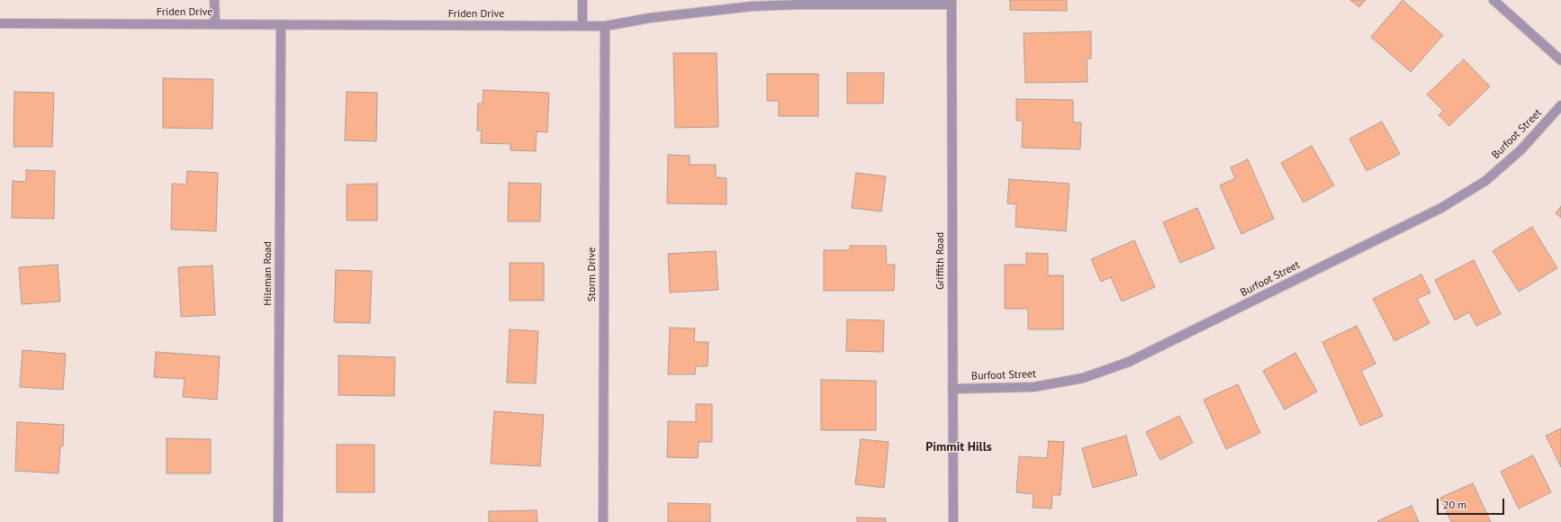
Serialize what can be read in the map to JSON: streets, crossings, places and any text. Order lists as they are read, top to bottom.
{
  "streets": {
    "street": [
      "Friden Drive",
      "Burfoot Street",
      "Griffith Road",
      "Hileman Road",
      "Storm Drive"
    ]
  },
  "crossings": [
    ["Friden Drive", "Griffith Road"],
    ["Friden Drive", "Hileman Road"],
    ["Friden Drive", "Storm Drive"],
    ["Burfoot Street", "Griffith Road"]
  ],
  "districts": ["Pimmit Hills"],
  "scale_bar": "20 m"
}
